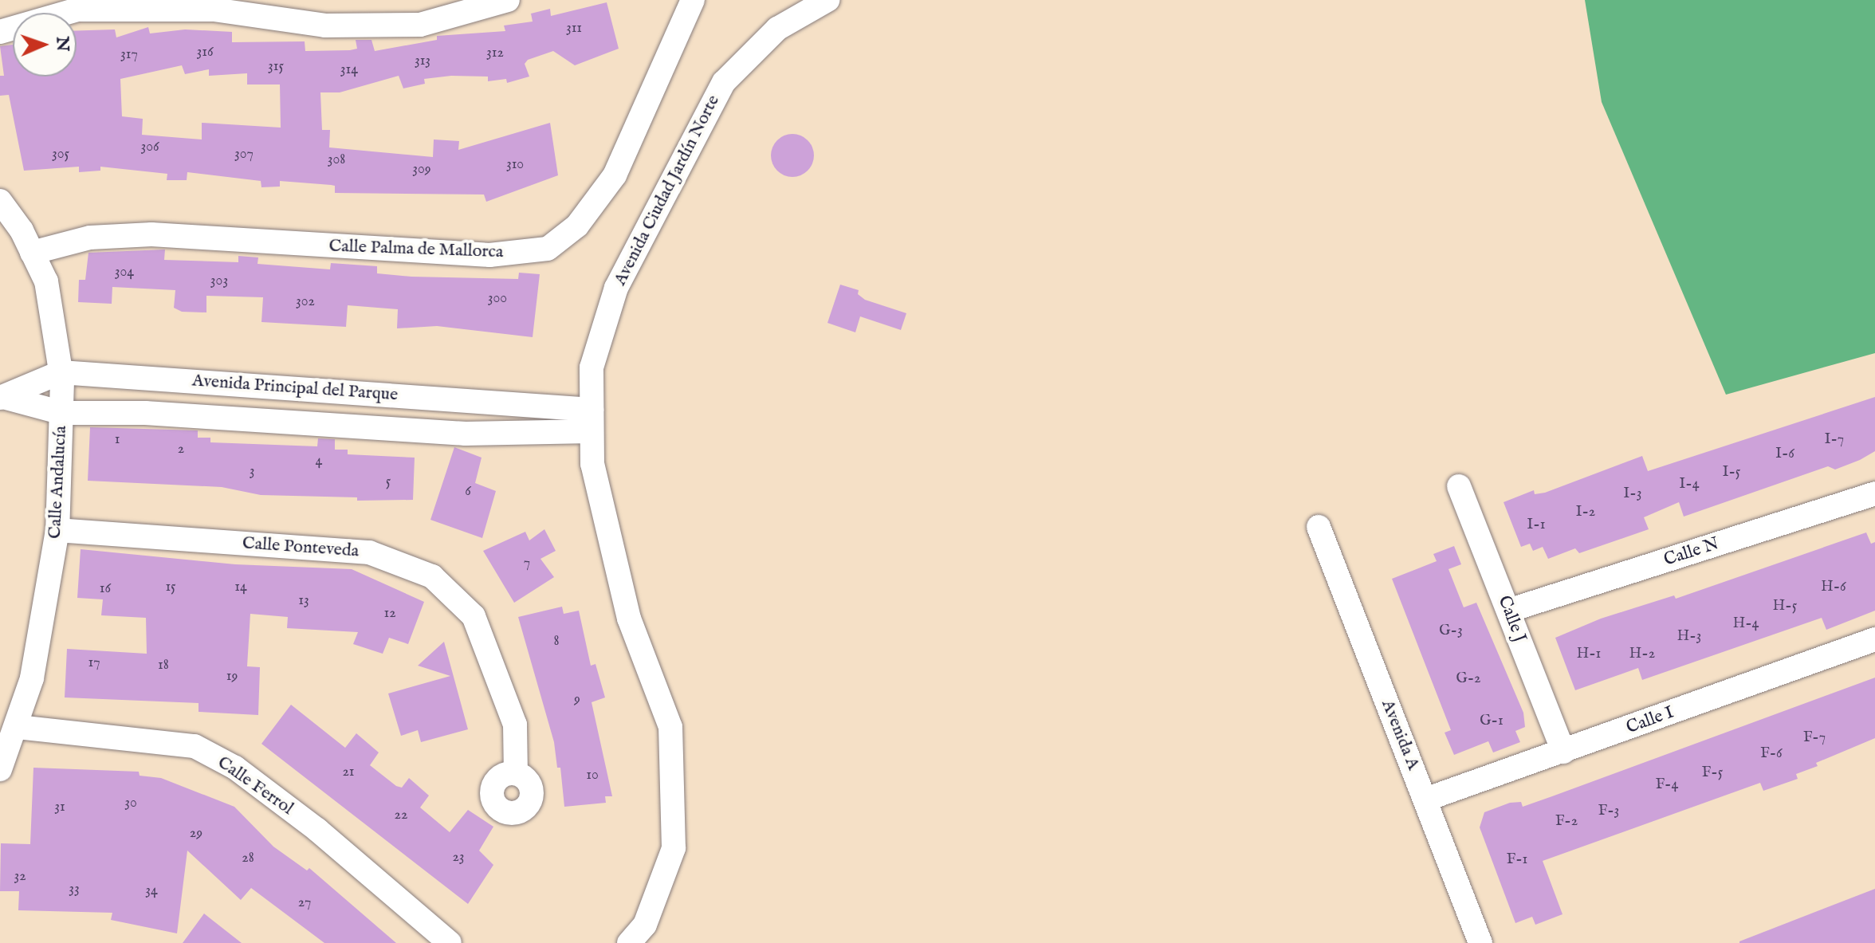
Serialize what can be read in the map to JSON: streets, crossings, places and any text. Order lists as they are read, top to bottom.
{
  "streets": {
    "street": [
      "Avenida Ciudad Jardín Norte",
      "Calle Palma de Mallorca",
      "Avenida Principal del Parque",
      "Calle Andalucía",
      "Calle Ponteveda",
      "Calle N",
      "Calle J",
      "Calle I",
      "Avenida A",
      "Calle Ferrol"
    ]
  },
  "crossings": [
    ["Avenida Ciudad Jardín Norte", "Avenida Principal del Parque"],
    ["Calle Palma de Mallorca", "Calle Andalucía"],
    ["Avenida Principal del Parque", "Calle Andalucía"],
    ["Calle Andalucía", "Calle Ponteveda"],
    ["Calle Andalucía", "Calle Ferrol"],
    ["Calle N", "Calle J"],
    ["Calle J", "Calle I"],
    ["Calle I", "Avenida A"]
  ],
  "house_numbers": [
    "311",
    "316",
    "312",
    "317",
    "313",
    "315",
    "314",
    "306",
    "305",
    "307",
    "308",
    "310",
    "309",
    "304",
    "303",
    "300",
    "302",
    "1",
    "I-7",
    "2",
    "I-6",
    "4",
    "3",
    "I-5",
    "5",
    "I-4",
    "6",
    "I-3",
    "I-2",
    "I-1",
    "7",
    "15",
    "14",
    "H-6",
    "16",
    "13",
    "H-5",
    "12",
    "H-4",
    "G-3",
    "H-3",
    "8",
    "H-1",
    "H-2",
    "17",
    "18",
    "19",
    "G-2",
    "9",
    "G-1",
    "F-7",
    "F-6",
    "21",
    "F-5",
    "10",
    "F-4",
    "30",
    "31",
    "F-3",
    "22",
    "F-2",
    "29",
    "23",
    "28",
    "F-1",
    "32",
    "33",
    "34",
    "27"
  ],
  "north": "right"
}
